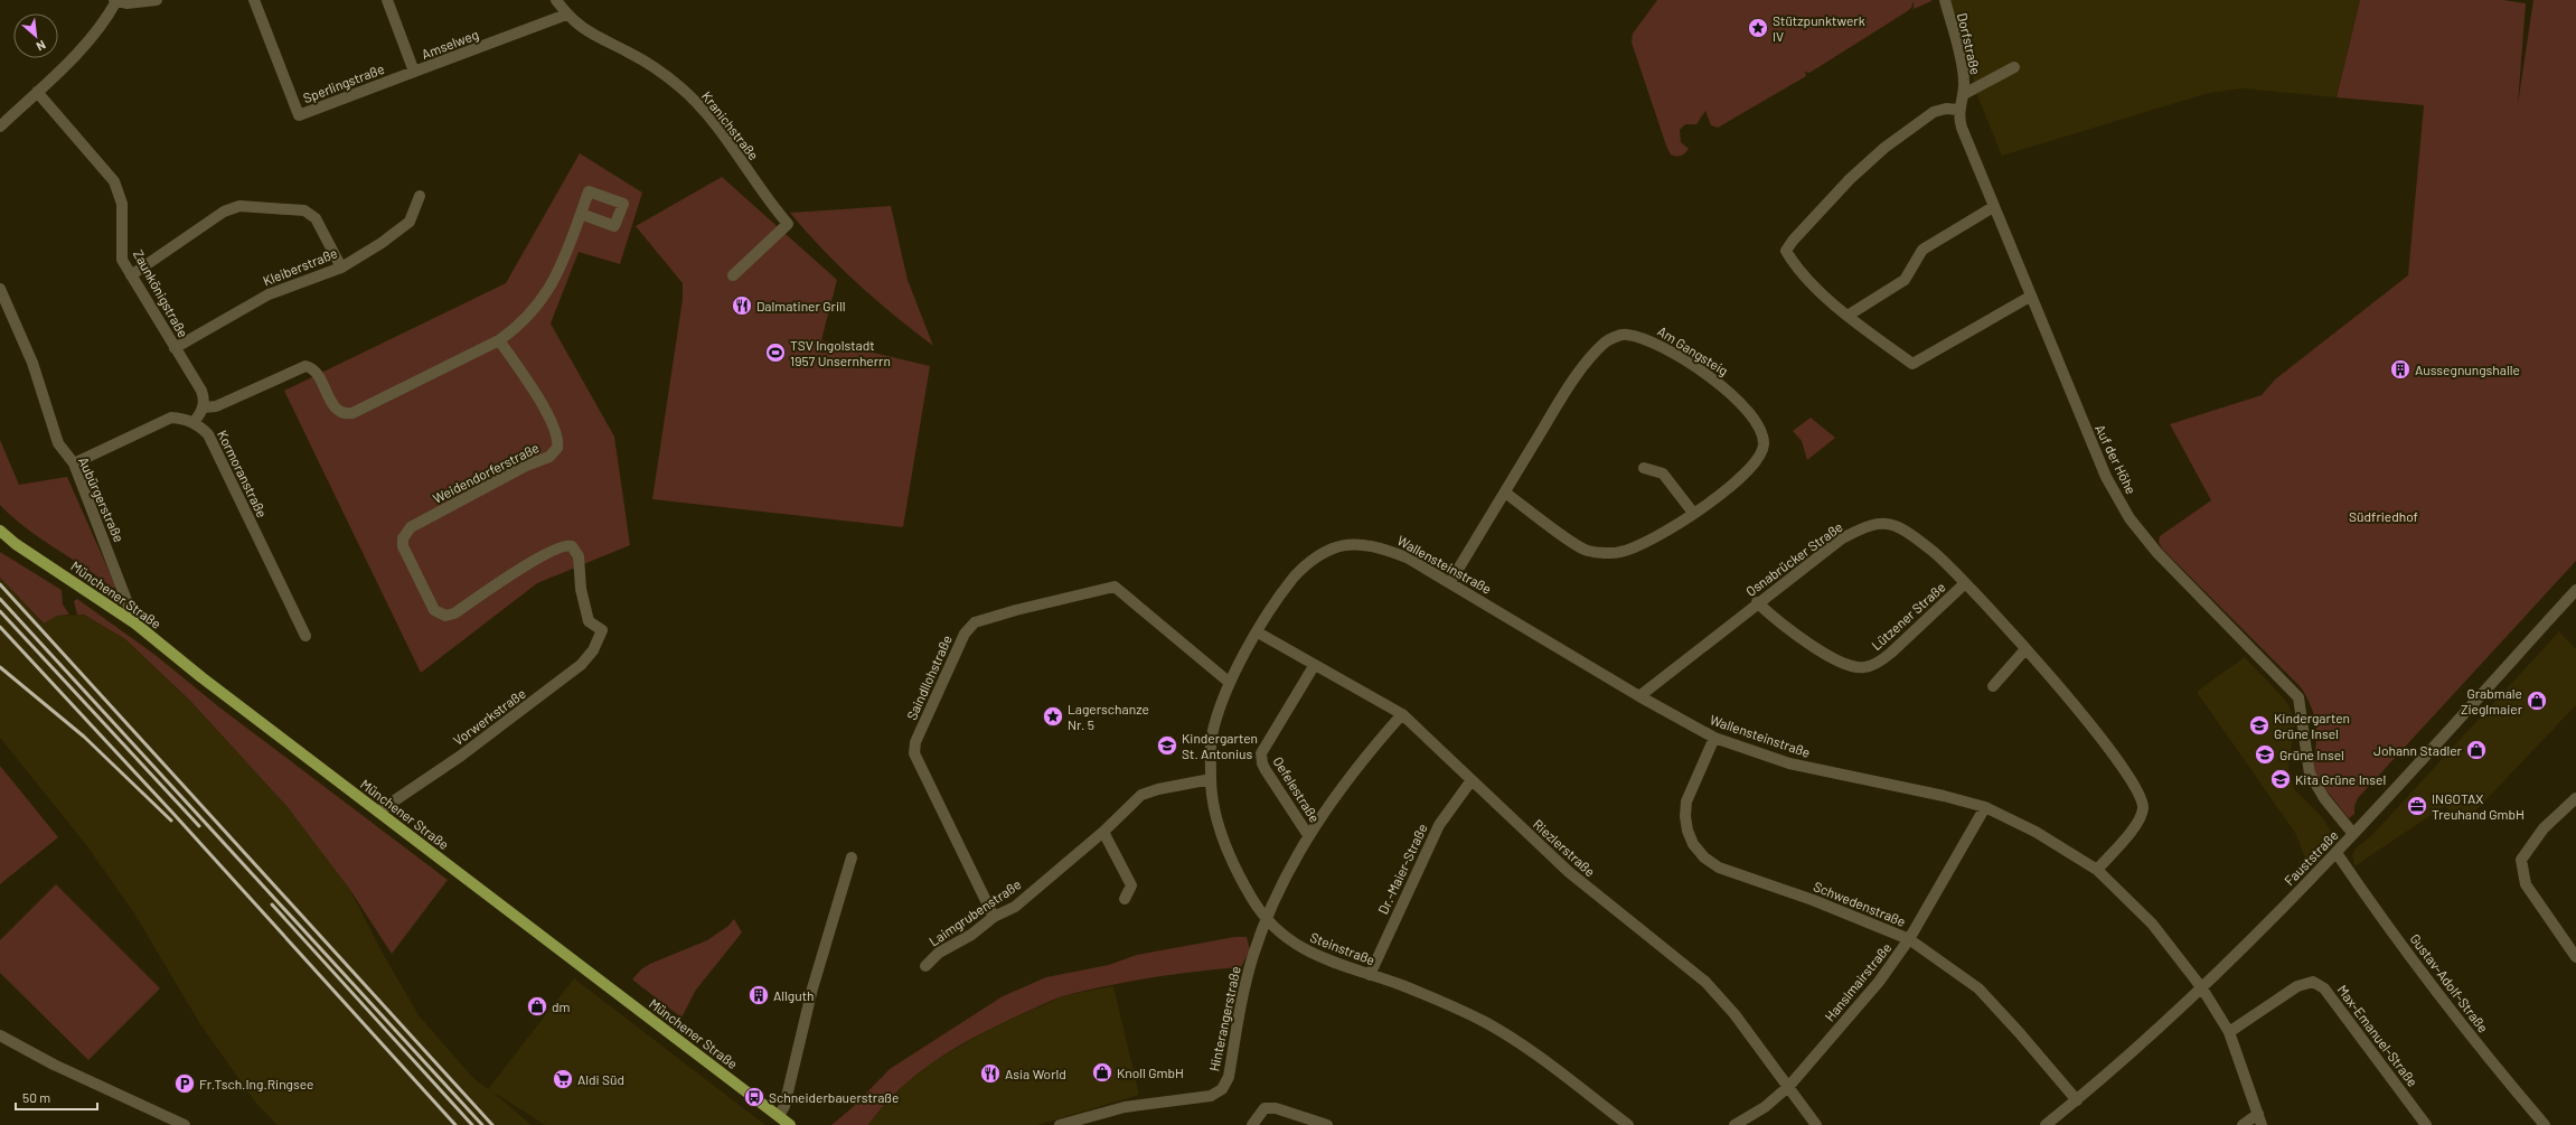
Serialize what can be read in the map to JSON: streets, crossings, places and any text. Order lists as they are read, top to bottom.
{
  "streets": {
    "main road": ["Münchener Straße"],
    "street": [
      "Amselweg",
      "Dorfstraße",
      "Sperlingstraße",
      "Kranichstraße",
      "Kleiberstraße",
      "Zaunkönigstraße",
      "Am Gangsteig",
      "Auf der Höhe",
      "Weidendorferstraße",
      "Kormoranstraße",
      "Aubürgerstraße",
      "Osnabrücker Straße",
      "Wallensteinstraße",
      "Lützener Straße",
      "Saindllohstraße",
      "Vorwerkstraße",
      "Oefelestraße",
      "Riezlerstraße",
      "Fauststraße",
      "Dr.-Maier-Straße",
      "Schwedenstraße",
      "Laimgrubenstraße",
      "Steinstraße",
      "Hanslmairstraße",
      "Gustav-Adolf-Straße",
      "Hinterangerstraße",
      "Max-Emanuel-Straße"
    ]
  },
  "crossings": [
    ["Amselweg", "Sperlingstraße"],
    ["Amselweg", "Kranichstraße"],
    ["Kleiberstraße", "Zaunkönigstraße"],
    ["Am Gangsteig", "Wallensteinstraße"],
    ["Auf der Höhe", "Fauststraße"],
    ["Weidendorferstraße", "Vorwerkstraße"],
    ["Aubürgerstraße", "Münchener Straße"],
    ["Osnabrücker Straße", "Wallensteinstraße"],
    ["Osnabrücker Straße", "Lützener Straße"],
    ["Wallensteinstraße", "Saindllohstraße"],
    ["Wallensteinstraße", "Riezlerstraße"],
    ["Wallensteinstraße", "Fauststraße"],
    ["Wallensteinstraße", "Schwedenstraße"],
    ["Wallensteinstraße", "Steinstraße"],
    ["Wallensteinstraße", "Hanslmairstraße"],
    ["Wallensteinstraße", "Max-Emanuel-Straße"],
    ["Münchener Straße", "Vorwerkstraße"],
    ["Saindllohstraße", "Laimgrubenstraße"],
    ["Saindllohstraße", "Steinstraße"],
    ["Oefelestraße", "Riezlerstraße"],
    ["Oefelestraße", "Steinstraße"],
    ["Oefelestraße", "Hinterangerstraße"],
    ["Riezlerstraße", "Dr.-Maier-Straße"],
    ["Riezlerstraße", "Hanslmairstraße"],
    ["Fauststraße", "Schwedenstraße"],
    ["Fauststraße", "Gustav-Adolf-Straße"],
    ["Dr.-Maier-Straße", "Steinstraße"],
    ["Schwedenstraße", "Hanslmairstraße"],
    ["Laimgrubenstraße", "Steinstraße"],
    ["Steinstraße", "Hinterangerstraße"]
  ],
  "parks": ["Südfriedhof"],
  "places": {
    "place": ["Stützpunktwerk IV", "Lagerschanze Nr. 5"],
    "restaurant": ["Dalmatiner Grill", "Asia World"],
    "sports": ["TSV Ingolstadt 1957 Unsernherrn"],
    "building": ["Aussegnungshalle", "Allguth"],
    "shop": [
      "Grabmale Zieglmaier",
      "Johann Stadler",
      "dm",
      "Knoll GmbH"
    ],
    "school or university": [
      "Kindergarten Grüne Insel",
      "Kindergarten St. Antonius",
      "Grüne Insel",
      "Kita Grüne Insel"
    ],
    "office": ["INGOTAX Treuhand GmbH"],
    "supermarket": ["Aldi Süd"],
    "parking": ["Fr.Tsch.Ing.Ringsee"],
    "bus stop": ["Schneiderbauerstraße"]
  },
  "scale_bar": "50 m",
  "north": "bottom right"
}
